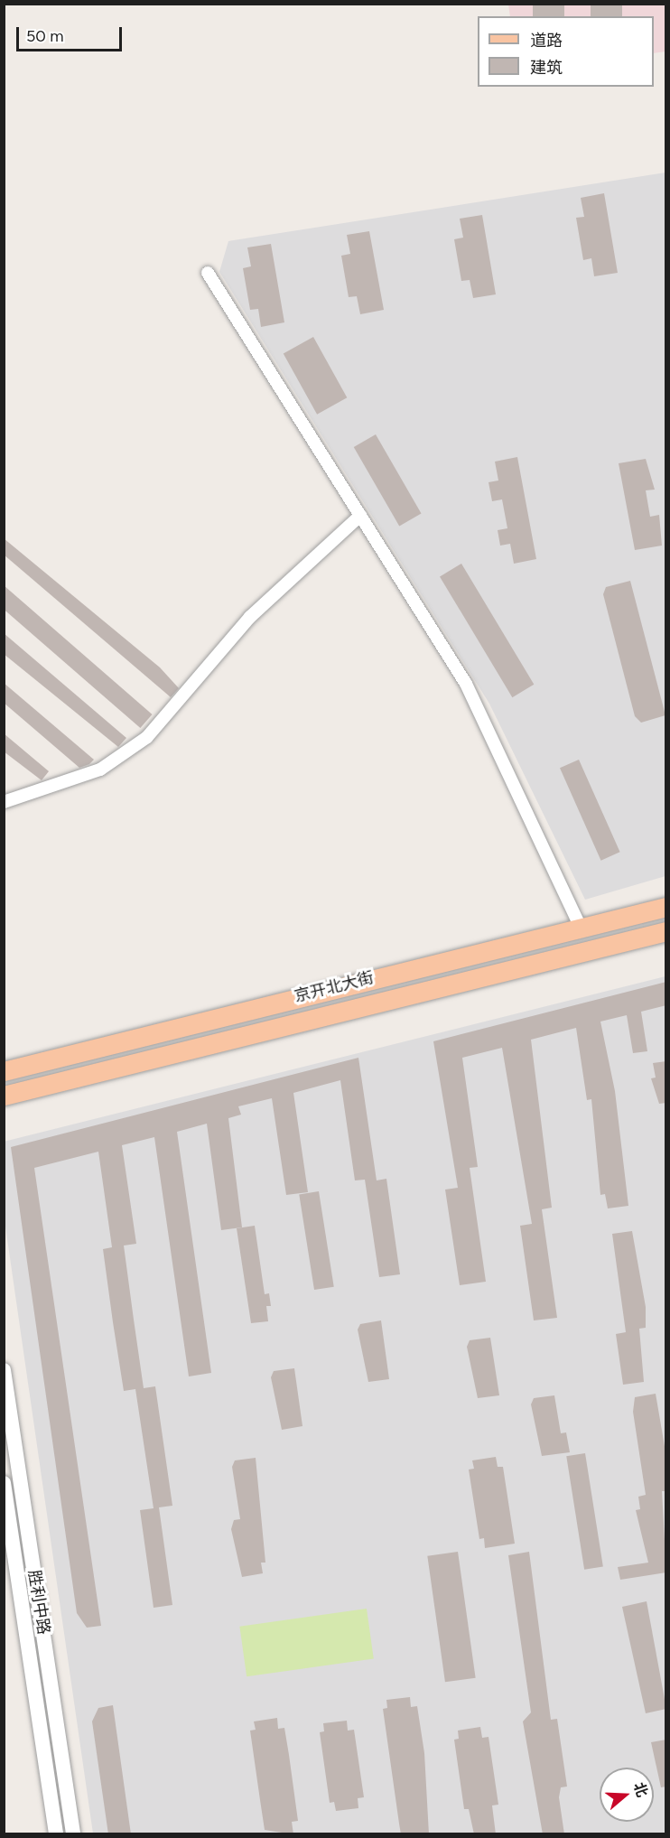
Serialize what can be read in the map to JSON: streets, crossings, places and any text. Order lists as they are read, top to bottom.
{
  "streets": {
    "main road": ["京开北大街"],
    "street": ["胜利中路"]
  },
  "legend": ["道路", "建筑"],
  "scale_bar": "50 m",
  "north": "right"
}
